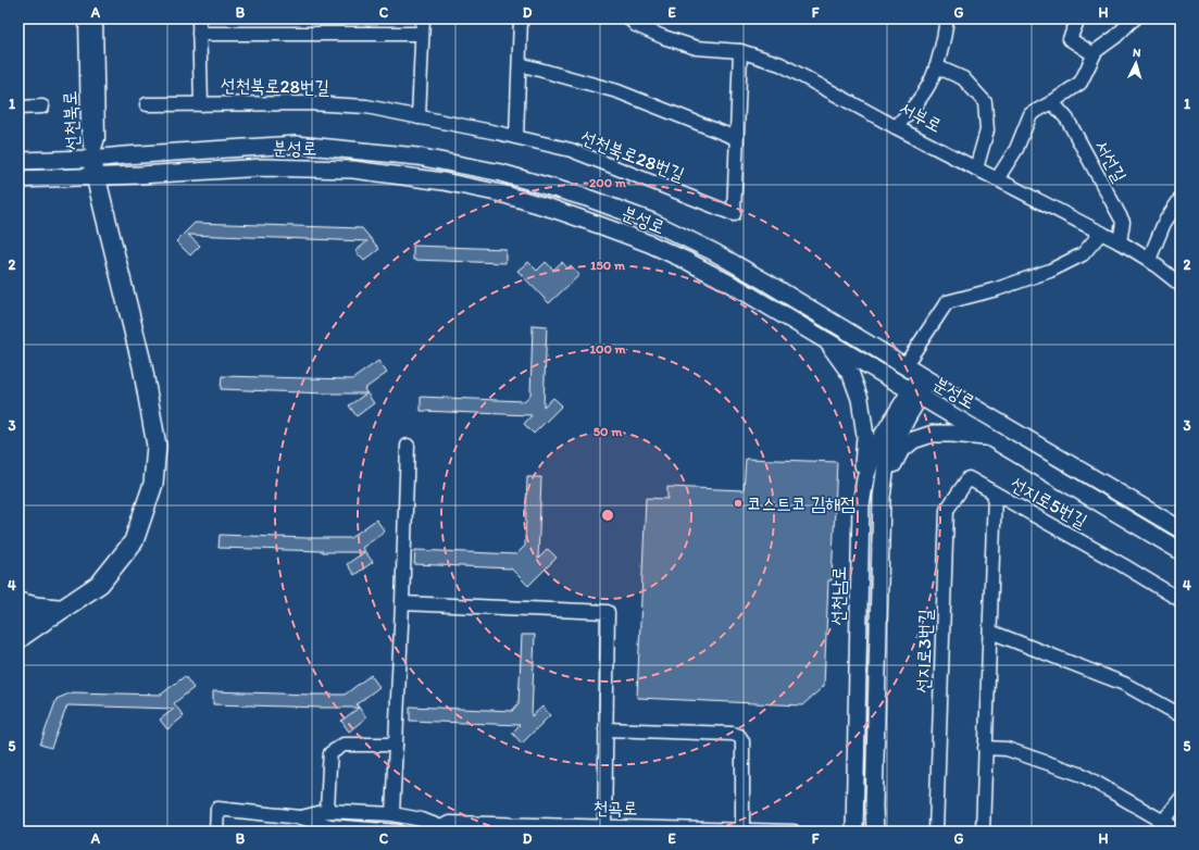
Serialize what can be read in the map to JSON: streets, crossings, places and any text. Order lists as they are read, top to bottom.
{
  "streets": {
    "main road": ["분성로", "선천남로"],
    "street": [
      "선천북로28번길",
      "서부로",
      "선천북로",
      "서선길",
      "선지로5번길",
      "선지로3번길",
      "천곡로"
    ]
  },
  "crossings": [
    ["서부로", "서선길"],
    ["선천북로", "분성로"],
    ["분성로", "선천남로"],
    ["선지로5번길", "선지로3번길"]
  ],
  "places": ["코스트코 김해점"],
  "north": "top",
  "grid": {
    "columns": [
      "A",
      "B",
      "C",
      "D",
      "E",
      "F",
      "G",
      "H"
    ],
    "rows": [
      "1",
      "2",
      "3",
      "4",
      "5"
    ]
  },
  "rings": [
    "200 m",
    "150 m",
    "100 m",
    "50 m"
  ]
}
